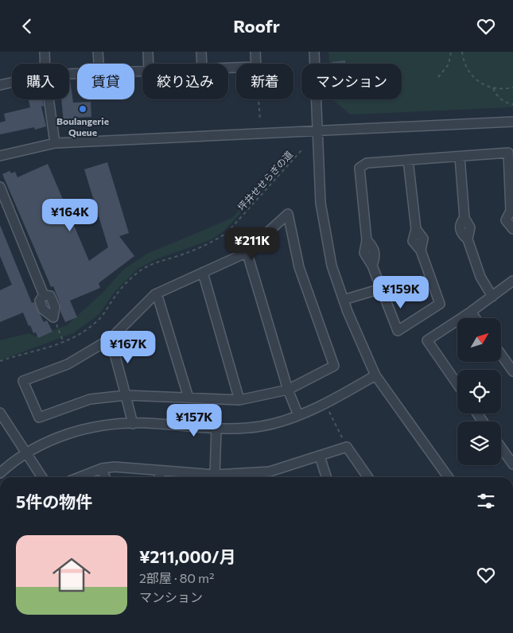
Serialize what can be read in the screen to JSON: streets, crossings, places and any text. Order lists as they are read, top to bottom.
{
  "streets": {
    "path": ["坪井せせらぎの道"]
  },
  "places": ["Boulangerie Queue"],
  "north": "top right",
  "page": {
    "header": "Roofr",
    "chip": [
      "購入",
      "賃貸",
      "絞り込み",
      "新着",
      "マンション"
    ],
    "price": [
      "¥164K",
      "¥211K",
      "¥159K",
      "¥167K",
      "¥157K"
    ],
    "heading": "5件の物件",
    "list": [
      {
        "name": "¥211,000/月",
        "note": "2部屋 · 80 m² · マンション"
      }
    ]
  }
}
